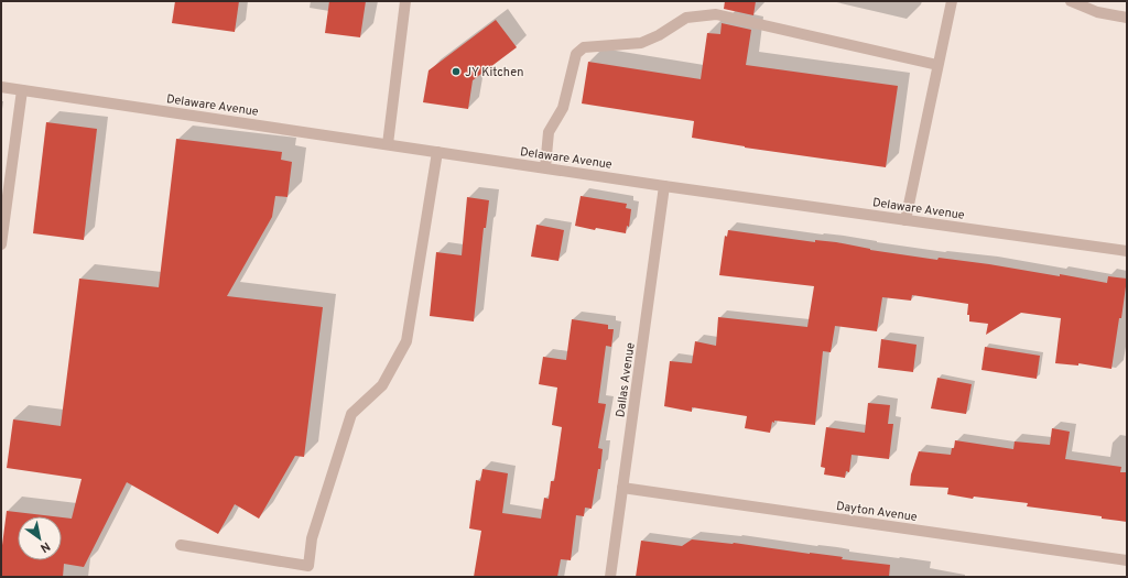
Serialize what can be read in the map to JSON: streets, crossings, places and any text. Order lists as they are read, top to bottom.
{
  "streets": {
    "street": ["Delaware Avenue", "Dallas Avenue", "Dayton Avenue"]
  },
  "crossings": [
    ["Delaware Avenue", "Dallas Avenue"],
    ["Dallas Avenue", "Dayton Avenue"]
  ],
  "places": ["JY Kitchen"],
  "north": "bottom right"
}
